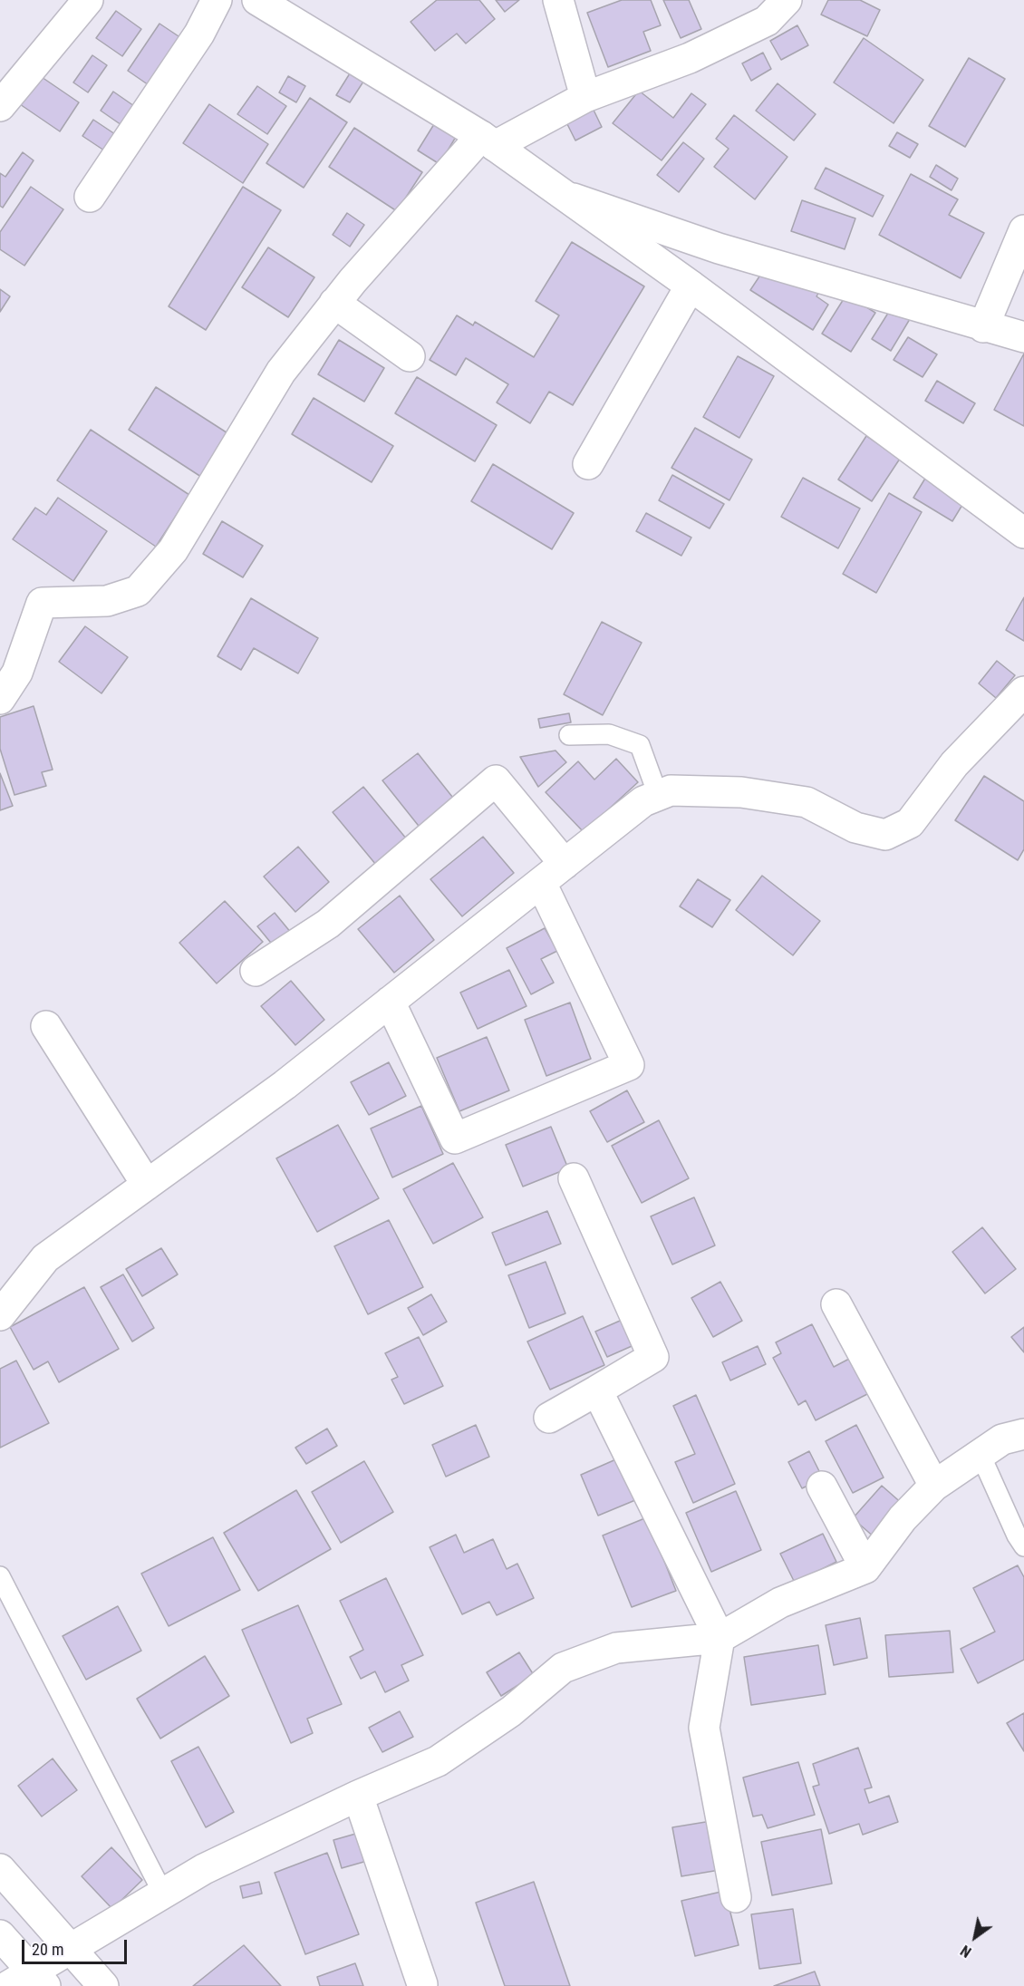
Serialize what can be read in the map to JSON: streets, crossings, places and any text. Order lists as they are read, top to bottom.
{
  "scale_bar": "20 m",
  "north": "bottom left"
}
